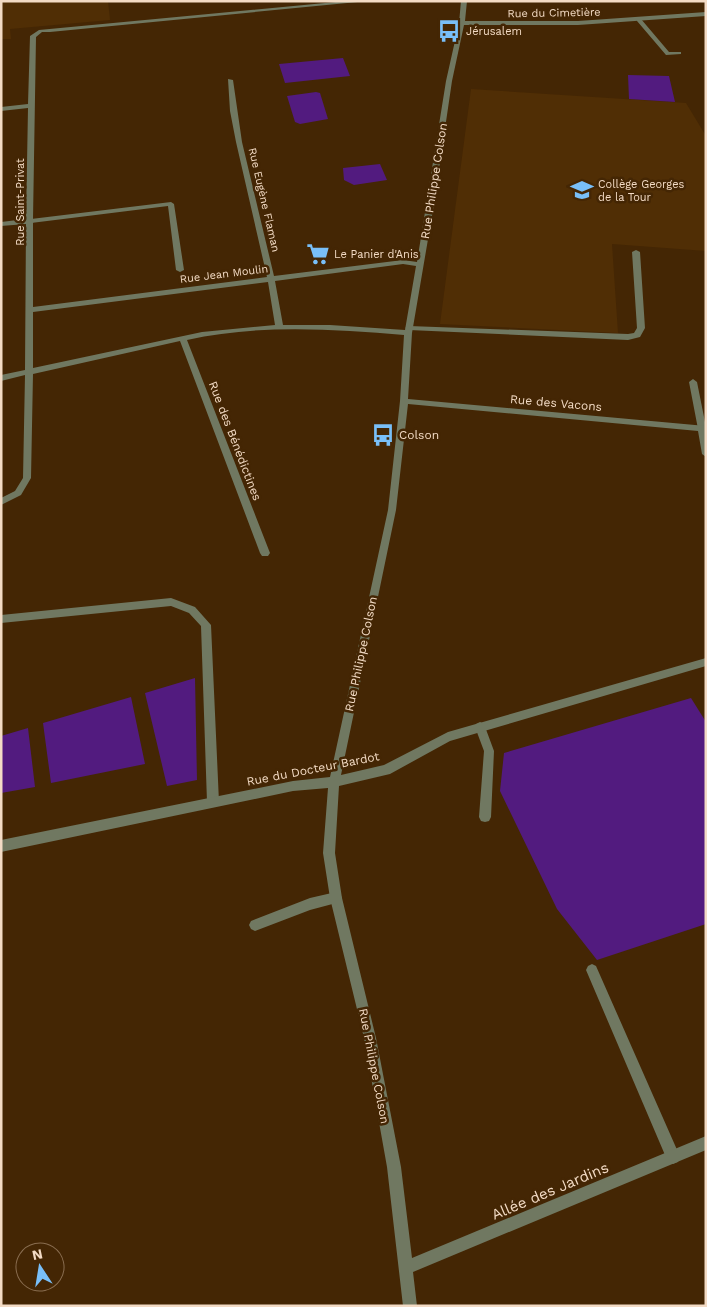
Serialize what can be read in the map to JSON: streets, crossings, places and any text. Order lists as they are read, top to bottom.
{
  "streets": {
    "street": [
      "Rue du Cimetière",
      "Rue Philippe Colson",
      "Rue Eugène Flaman",
      "Rue Saint-Privat",
      "Rue Jean Moulin",
      "Rue des Vacons",
      "Rue des Bénédictines",
      "Rue du Docteur Bardot",
      "Allée des Jardins"
    ]
  },
  "crossings": [
    ["Rue du Cimetière", "Rue Philippe Colson"],
    ["Rue Philippe Colson", "Rue Jean Moulin"],
    ["Rue Philippe Colson", "Rue des Vacons"],
    ["Rue Philippe Colson", "Rue du Docteur Bardot"],
    ["Rue Philippe Colson", "Allée des Jardins"],
    ["Rue Eugène Flaman", "Rue Jean Moulin"],
    ["Rue Saint-Privat", "Rue Jean Moulin"]
  ],
  "places": {
    "bus stop": ["Jérusalem", "Colson"],
    "school or university": ["Collège Georges de la Tour"],
    "supermarket": ["Le Panier d'Anis"]
  },
  "north": "top"
}
